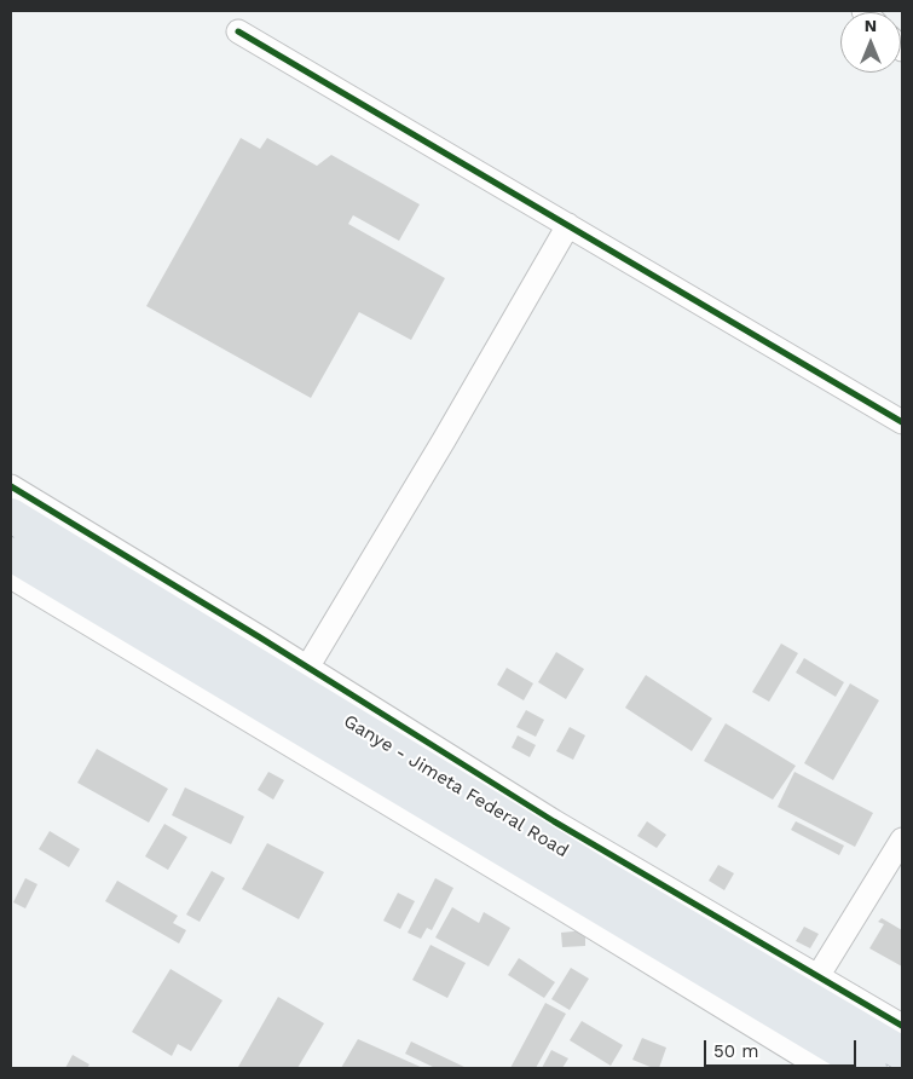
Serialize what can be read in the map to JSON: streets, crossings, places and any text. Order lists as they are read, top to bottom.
{
  "streets": {
    "main road": ["Ganye - Jimeta Federal Road"]
  },
  "scale_bar": "50 m",
  "north": "top"
}
